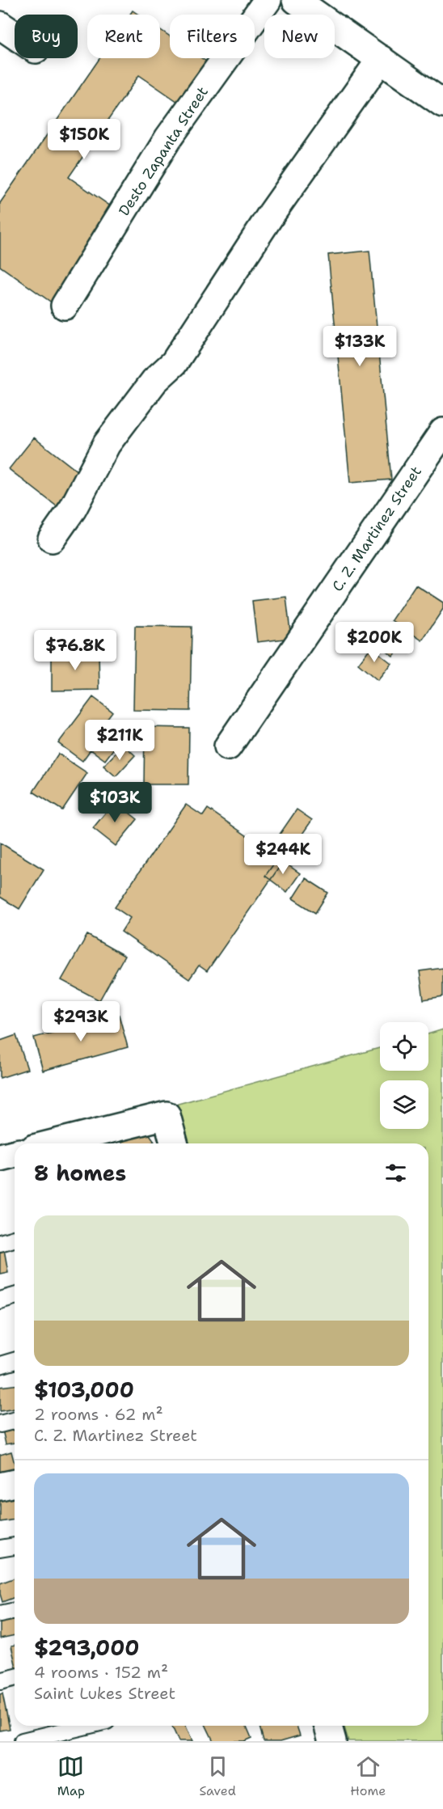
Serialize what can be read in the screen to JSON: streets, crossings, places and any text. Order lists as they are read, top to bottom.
{
  "streets": {
    "street": ["Desto Zapanta Street", "C. Z. Martinez Street"]
  },
  "page": {
    "chip": [
      "Buy",
      "Rent",
      "Filters",
      "New"
    ],
    "price": [
      "$150K",
      "$133K",
      "$200K",
      "$76.8K",
      "$211K",
      "$103K",
      "$244K",
      "$293K"
    ],
    "heading": "8 homes",
    "list": [
      {
        "name": "$103,000",
        "note": "2 rooms · 62 m² · C. Z. Martinez Street"
      },
      {
        "name": "$293,000",
        "note": "4 rooms · 152 m² · Saint Lukes Street"
      }
    ],
    "tabs": ["Map", "Saved", "Home"]
  }
}
